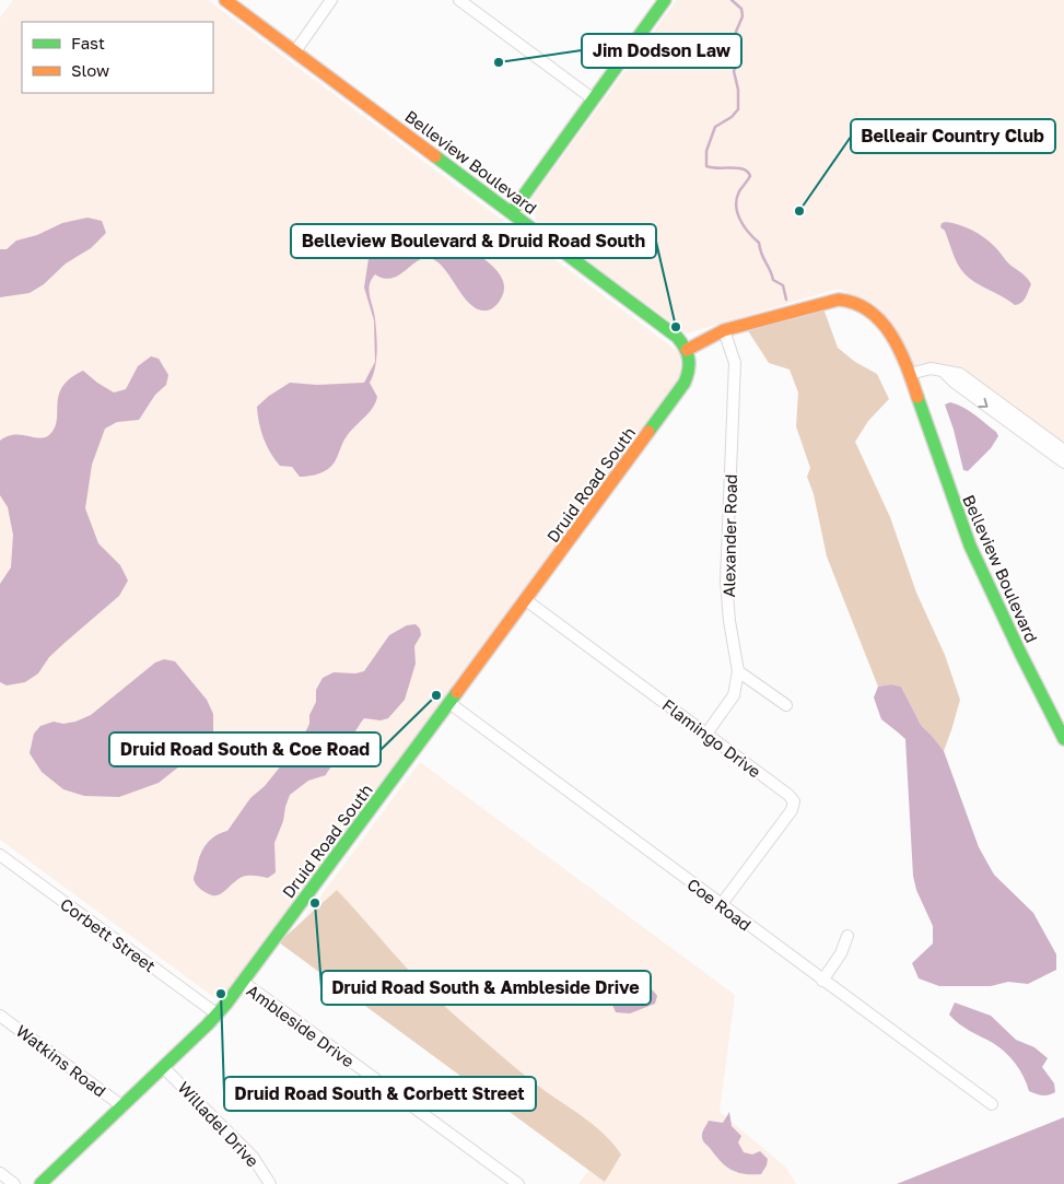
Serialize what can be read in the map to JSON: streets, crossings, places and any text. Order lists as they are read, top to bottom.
{
  "streets": {
    "street": [
      "Belleview Boulevard",
      "Druid Road South",
      "Alexander Road",
      "Flamingo Drive",
      "Coe Road",
      "Corbett Street",
      "Ambleside Drive",
      "Watkins Road",
      "Willadel Drive"
    ]
  },
  "crossings": [
    ["Belleview Boulevard", "Druid Road South"],
    ["Belleview Boulevard", "Alexander Road"],
    ["Druid Road South", "Flamingo Drive"],
    ["Druid Road South", "Coe Road"],
    ["Druid Road South", "Corbett Street"],
    ["Druid Road South", "Ambleside Drive"],
    ["Druid Road South", "Watkins Road"],
    ["Druid Road South", "Willadel Drive"],
    ["Alexander Road", "Flamingo Drive"],
    ["Flamingo Drive", "Coe Road"]
  ],
  "places": [
    "Jim Dodson Law",
    "Belleair Country Club",
    "Belleview Boulevard & Druid Road South",
    "Druid Road South & Coe Road",
    "Druid Road South & Ambleside Drive",
    "Druid Road South & Corbett Street"
  ],
  "legend": ["Fast", "Slow"]
}
